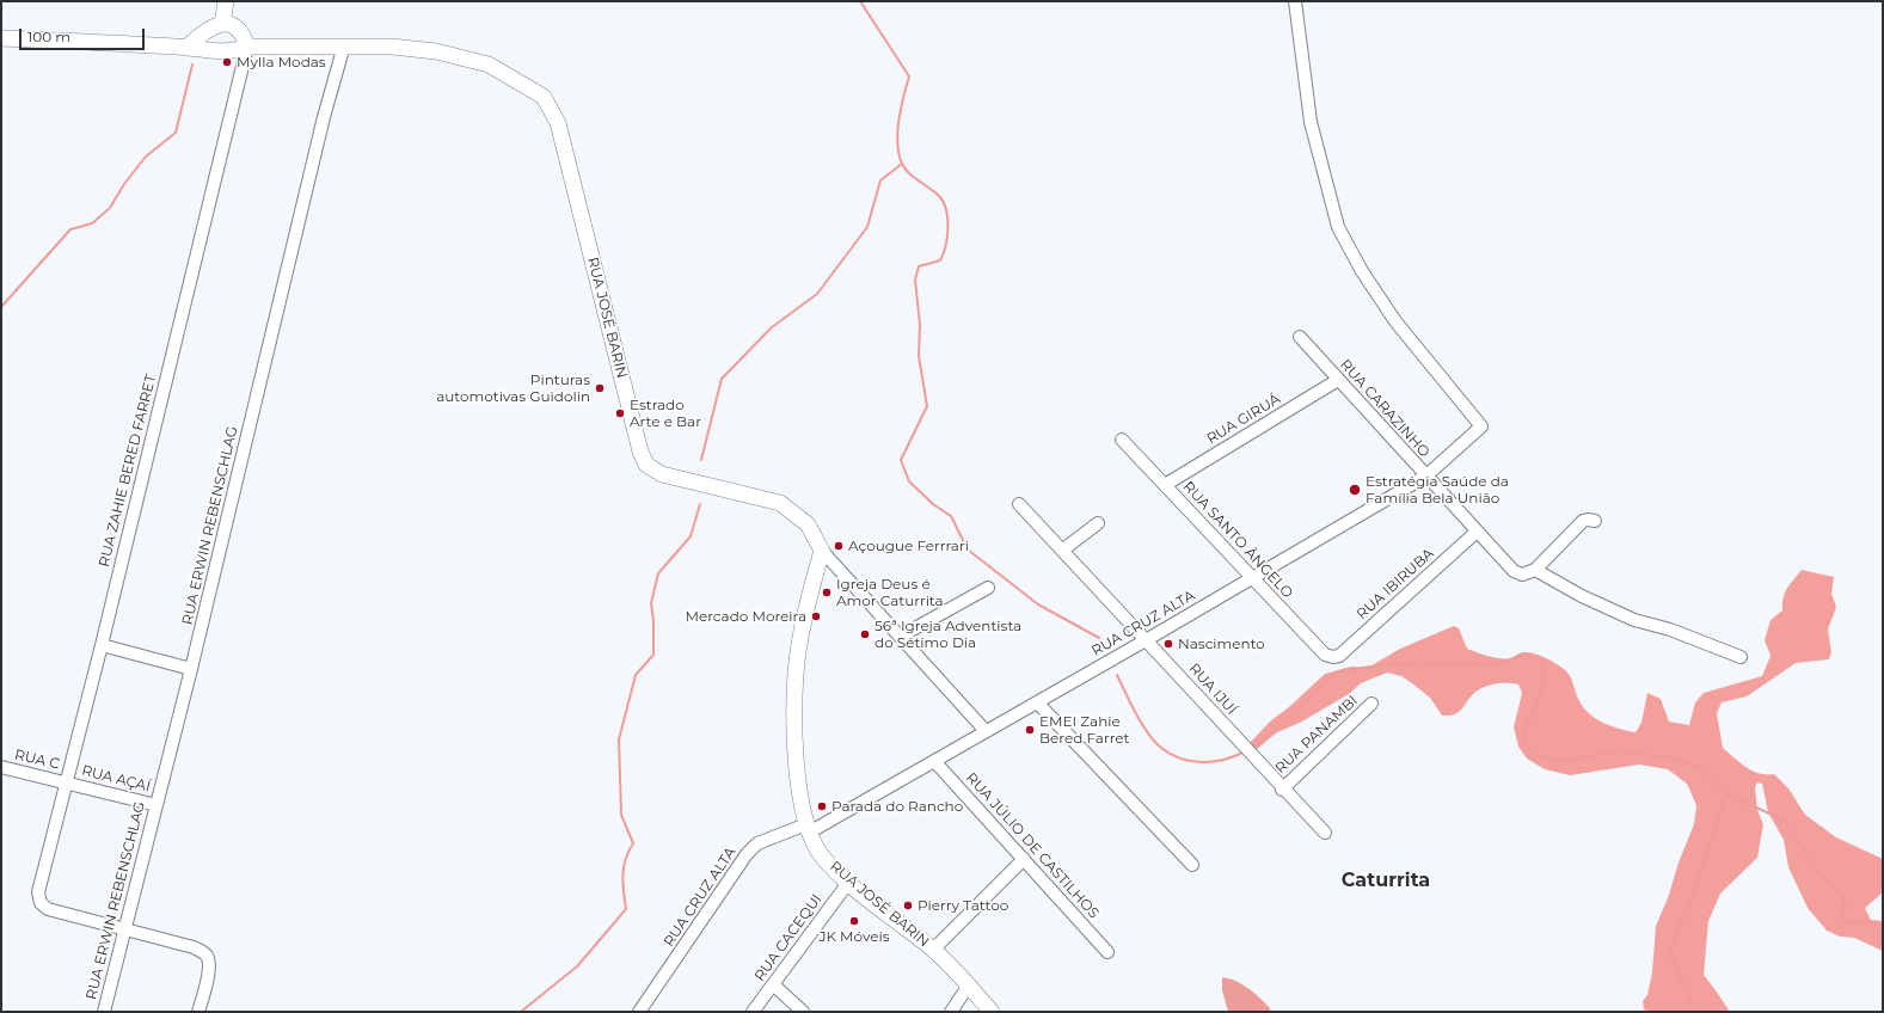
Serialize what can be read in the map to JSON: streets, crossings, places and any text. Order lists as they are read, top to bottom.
{
  "streets": {
    "main road": ["RUA JOSÉ BARIN"],
    "street": [
      "RUA CARAZINHO",
      "RUA GIRUÁ",
      "RUA ZAHIE BERED FARRET",
      "RUA ERWIN REBENSCHLAG",
      "RUA SANTO ÂNGELO",
      "RUA IBIRUBA",
      "RUA CRUZ ALTA",
      "RUA IJUÍ",
      "RUA PANAMBI",
      "RUA C",
      "RUA AÇAÍ",
      "RUA JÚLIO DE CASTILHOS",
      "RUA CACEQUI"
    ]
  },
  "crossings": [
    ["RUA JOSÉ BARIN", "RUA ZAHIE BERED FARRET"],
    ["RUA JOSÉ BARIN", "RUA ERWIN REBENSCHLAG"],
    ["RUA JOSÉ BARIN", "RUA CRUZ ALTA"],
    ["RUA JOSÉ BARIN", "RUA CACEQUI"],
    ["RUA CARAZINHO", "RUA GIRUÁ"],
    ["RUA CARAZINHO", "RUA IBIRUBA"],
    ["RUA CARAZINHO", "RUA CRUZ ALTA"],
    ["RUA GIRUÁ", "RUA SANTO ÂNGELO"],
    ["RUA ZAHIE BERED FARRET", "RUA ERWIN REBENSCHLAG"],
    ["RUA ZAHIE BERED FARRET", "RUA C"],
    ["RUA ZAHIE BERED FARRET", "RUA AÇAÍ"],
    ["RUA ERWIN REBENSCHLAG", "RUA AÇAÍ"],
    ["RUA SANTO ÂNGELO", "RUA IBIRUBA"],
    ["RUA SANTO ÂNGELO", "RUA CRUZ ALTA"],
    ["RUA CRUZ ALTA", "RUA IJUÍ"],
    ["RUA CRUZ ALTA", "RUA JÚLIO DE CASTILHOS"],
    ["RUA IJUÍ", "RUA PANAMBI"],
    ["RUA C", "RUA AÇAÍ"]
  ],
  "districts": ["Caturrita"],
  "places": [
    "Mylla Modas",
    "Pinturas automotivas Guidolin",
    "Estrado Arte e Bar",
    "Estratégia Saúde da Família Bela União",
    "Açougue Ferrrari",
    "Igreja Deus é Amor Caturrita",
    "Mercado Moreira",
    "56ª Igreja Adventista do Sétimo Dia",
    "Nascimento",
    "EMEI Zahie Bered Farret",
    "Parada do Rancho",
    "Pierry Tattoo",
    "JK Móveis"
  ],
  "scale_bar": "100 m"
}
